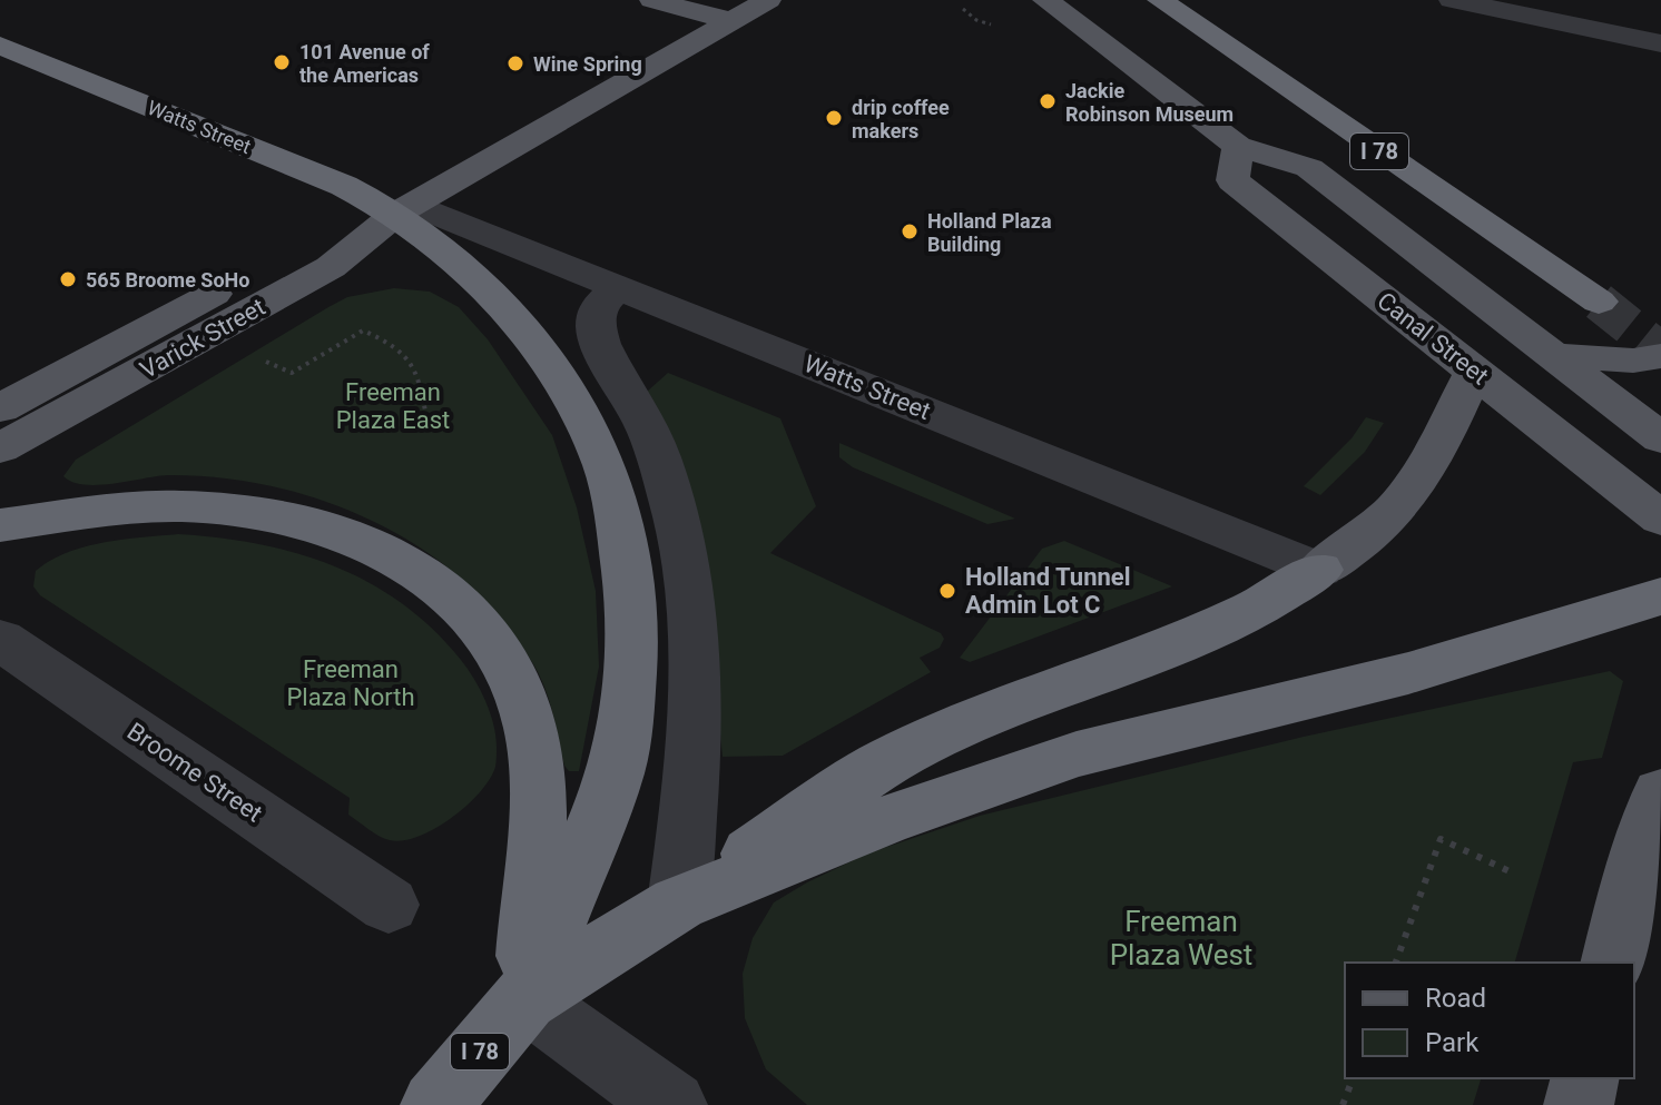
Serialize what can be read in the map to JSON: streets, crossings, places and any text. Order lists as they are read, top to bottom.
{
  "streets": {
    "highway": ["Watts Street", "I 78"],
    "main road": ["Varick Street", "Canal Street"],
    "street": ["Broome Street"]
  },
  "crossings": [
    ["Watts Street", "Varick Street"]
  ],
  "parks": ["Freeman Plaza East", "Freeman Plaza North", "Freeman Plaza West"],
  "places": [
    "101 Avenue of the Americas",
    "Wine Spring",
    "Jackie Robinson Museum",
    "drip coffee makers",
    "Holland Plaza Building",
    "565 Broome SoHo",
    "Holland Tunnel Admin Lot C"
  ],
  "legend": ["Road", "Park"]
}
